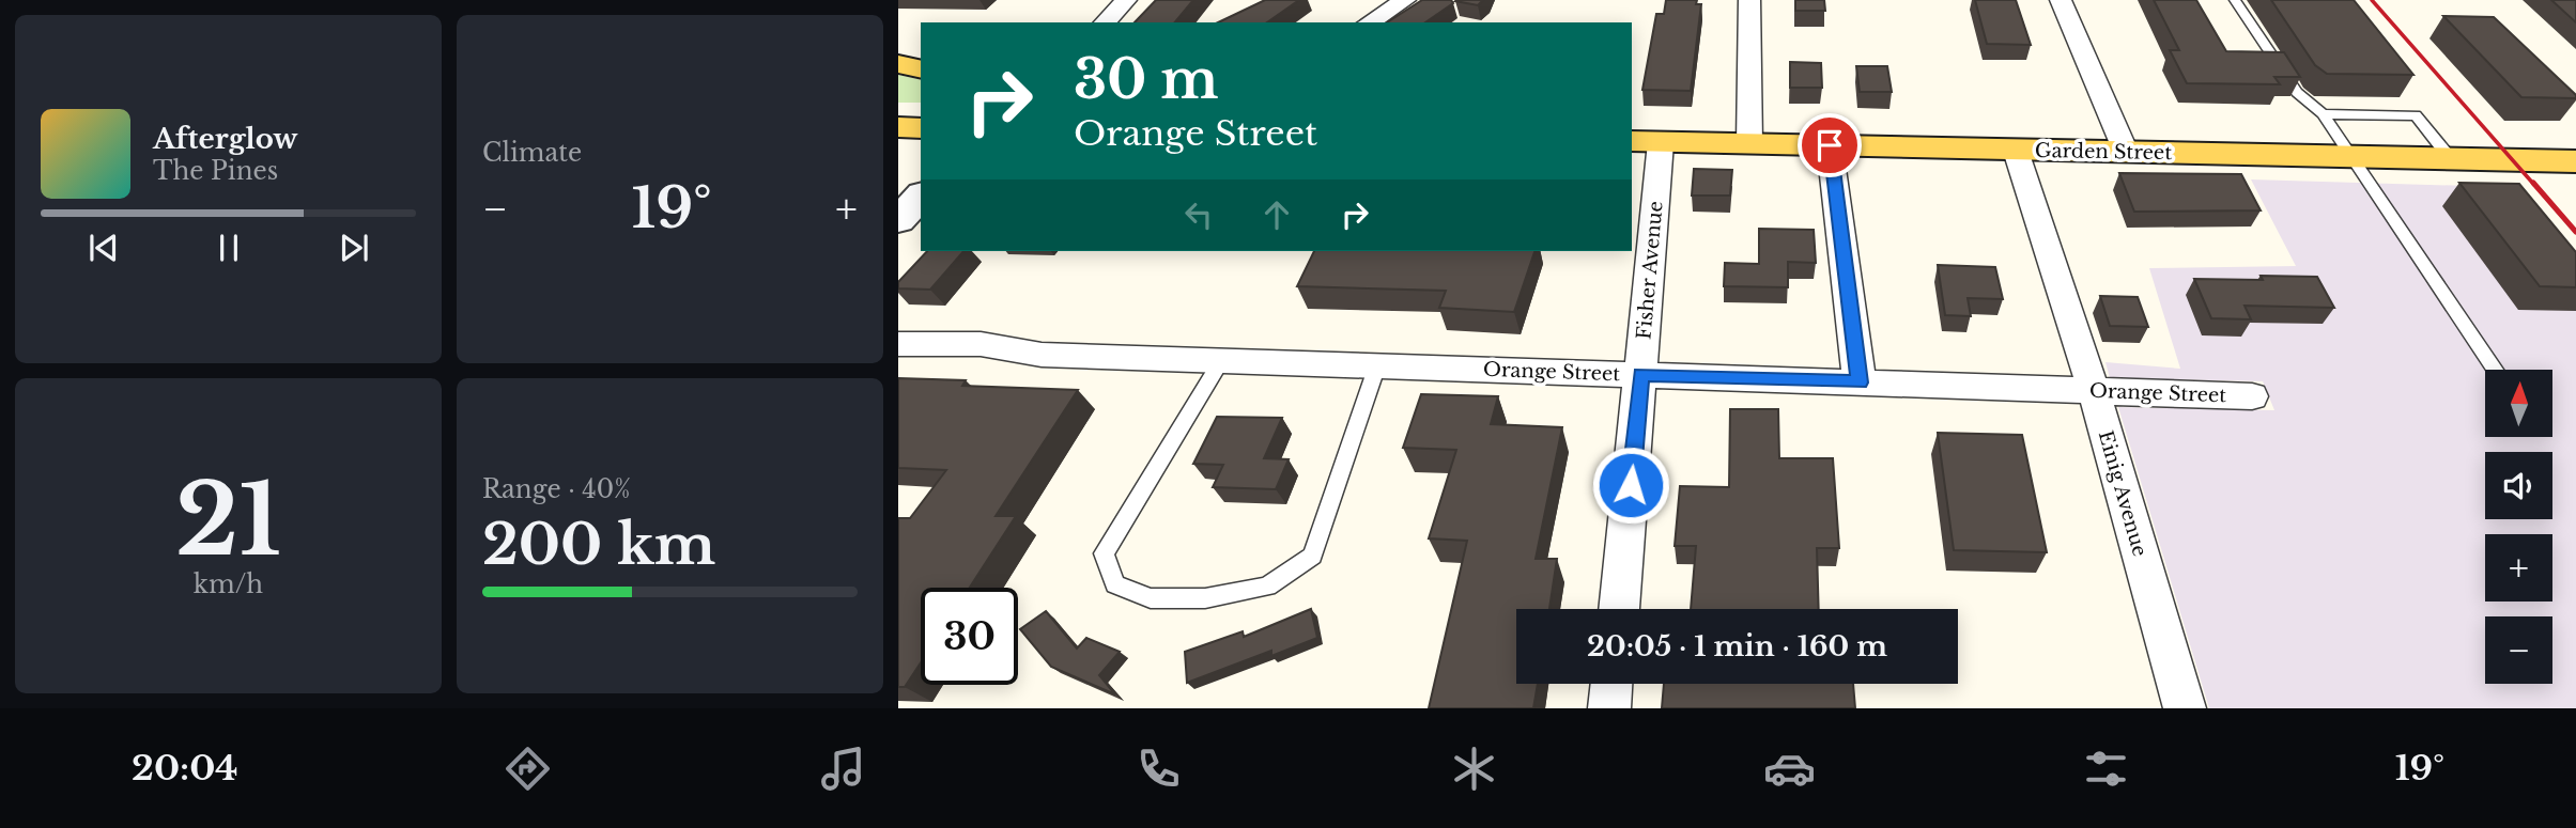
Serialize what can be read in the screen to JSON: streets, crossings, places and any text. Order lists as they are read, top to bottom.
{
  "streets": {
    "main road": ["Garden Street"],
    "street": ["Fisher Avenue", "Orange Street", "Einig Avenue"]
  },
  "crossings": [
    ["Garden Street", "Fisher Avenue"],
    ["Garden Street", "Einig Avenue"],
    ["Fisher Avenue", "Orange Street"],
    ["Orange Street", "Einig Avenue"]
  ],
  "north": "top",
  "page": {
    "tile": [
      "Climate",
      ["21", "km/h"],
      ["Range · 40%", "200 km"]
    ],
    "turn": ["30 m", "Orange Street"],
    "song": ["Afterglow", "The Pines"],
    "heat": ["−", "19°", "+"],
    "map_buttons": ["+", "−"],
    "limit": "30",
    "trip": "20:05 · 1 min · 160 m",
    "tabs": ["20:04", "19°"]
  }
}
